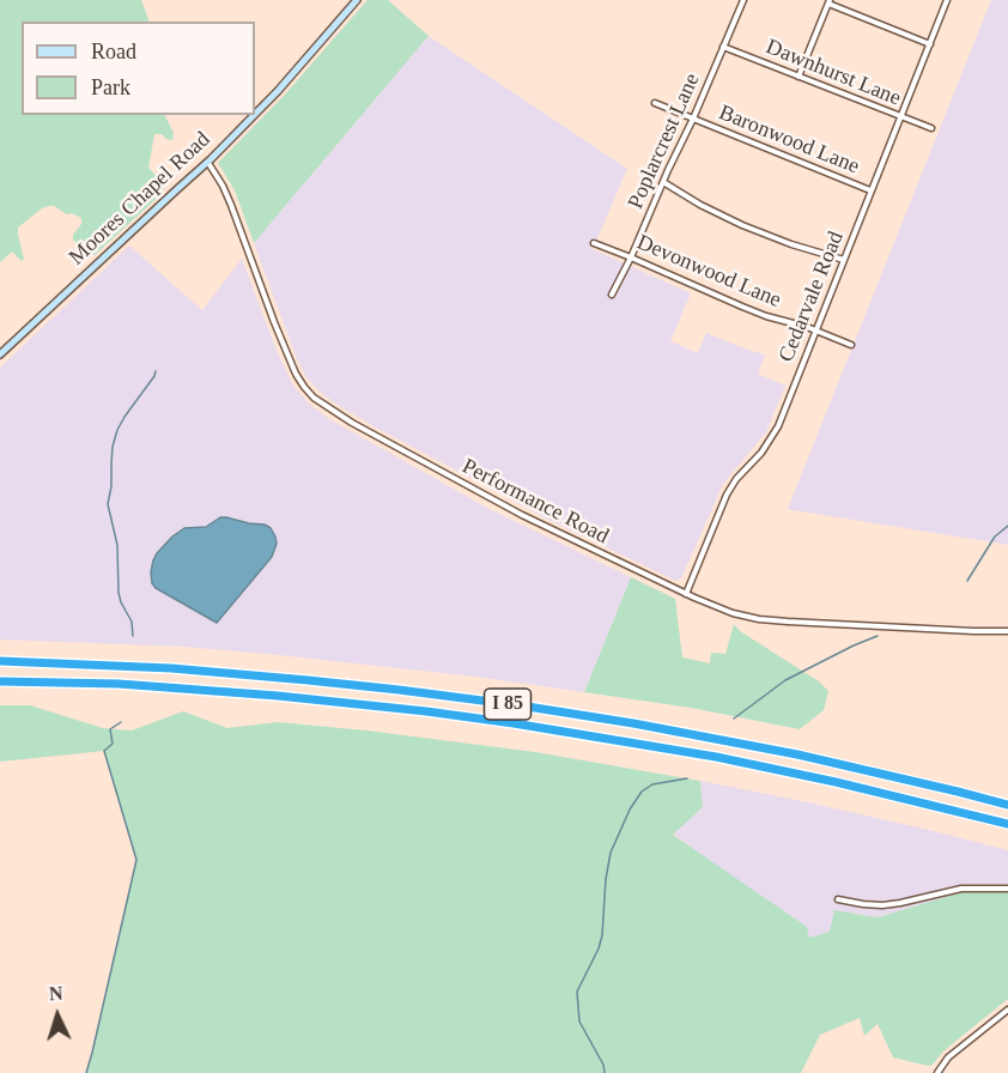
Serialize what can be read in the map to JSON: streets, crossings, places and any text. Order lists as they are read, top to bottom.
{
  "streets": {
    "highway": ["I 85"],
    "main road": ["Moores Chapel Road"],
    "street": [
      "Dawnhurst Lane",
      "Baronwood Lane",
      "Poplarcrest Lane",
      "Devonwood Lane",
      "Cedarvale Road",
      "Performance Road"
    ]
  },
  "crossings": [
    ["Dawnhurst Lane", "Poplarcrest Lane"],
    ["Dawnhurst Lane", "Cedarvale Road"],
    ["Baronwood Lane", "Poplarcrest Lane"],
    ["Baronwood Lane", "Cedarvale Road"],
    ["Poplarcrest Lane", "Devonwood Lane"],
    ["Moores Chapel Road", "Performance Road"],
    ["Devonwood Lane", "Cedarvale Road"],
    ["Cedarvale Road", "Performance Road"]
  ],
  "legend": ["Road", "Park"],
  "north": "top"
}
